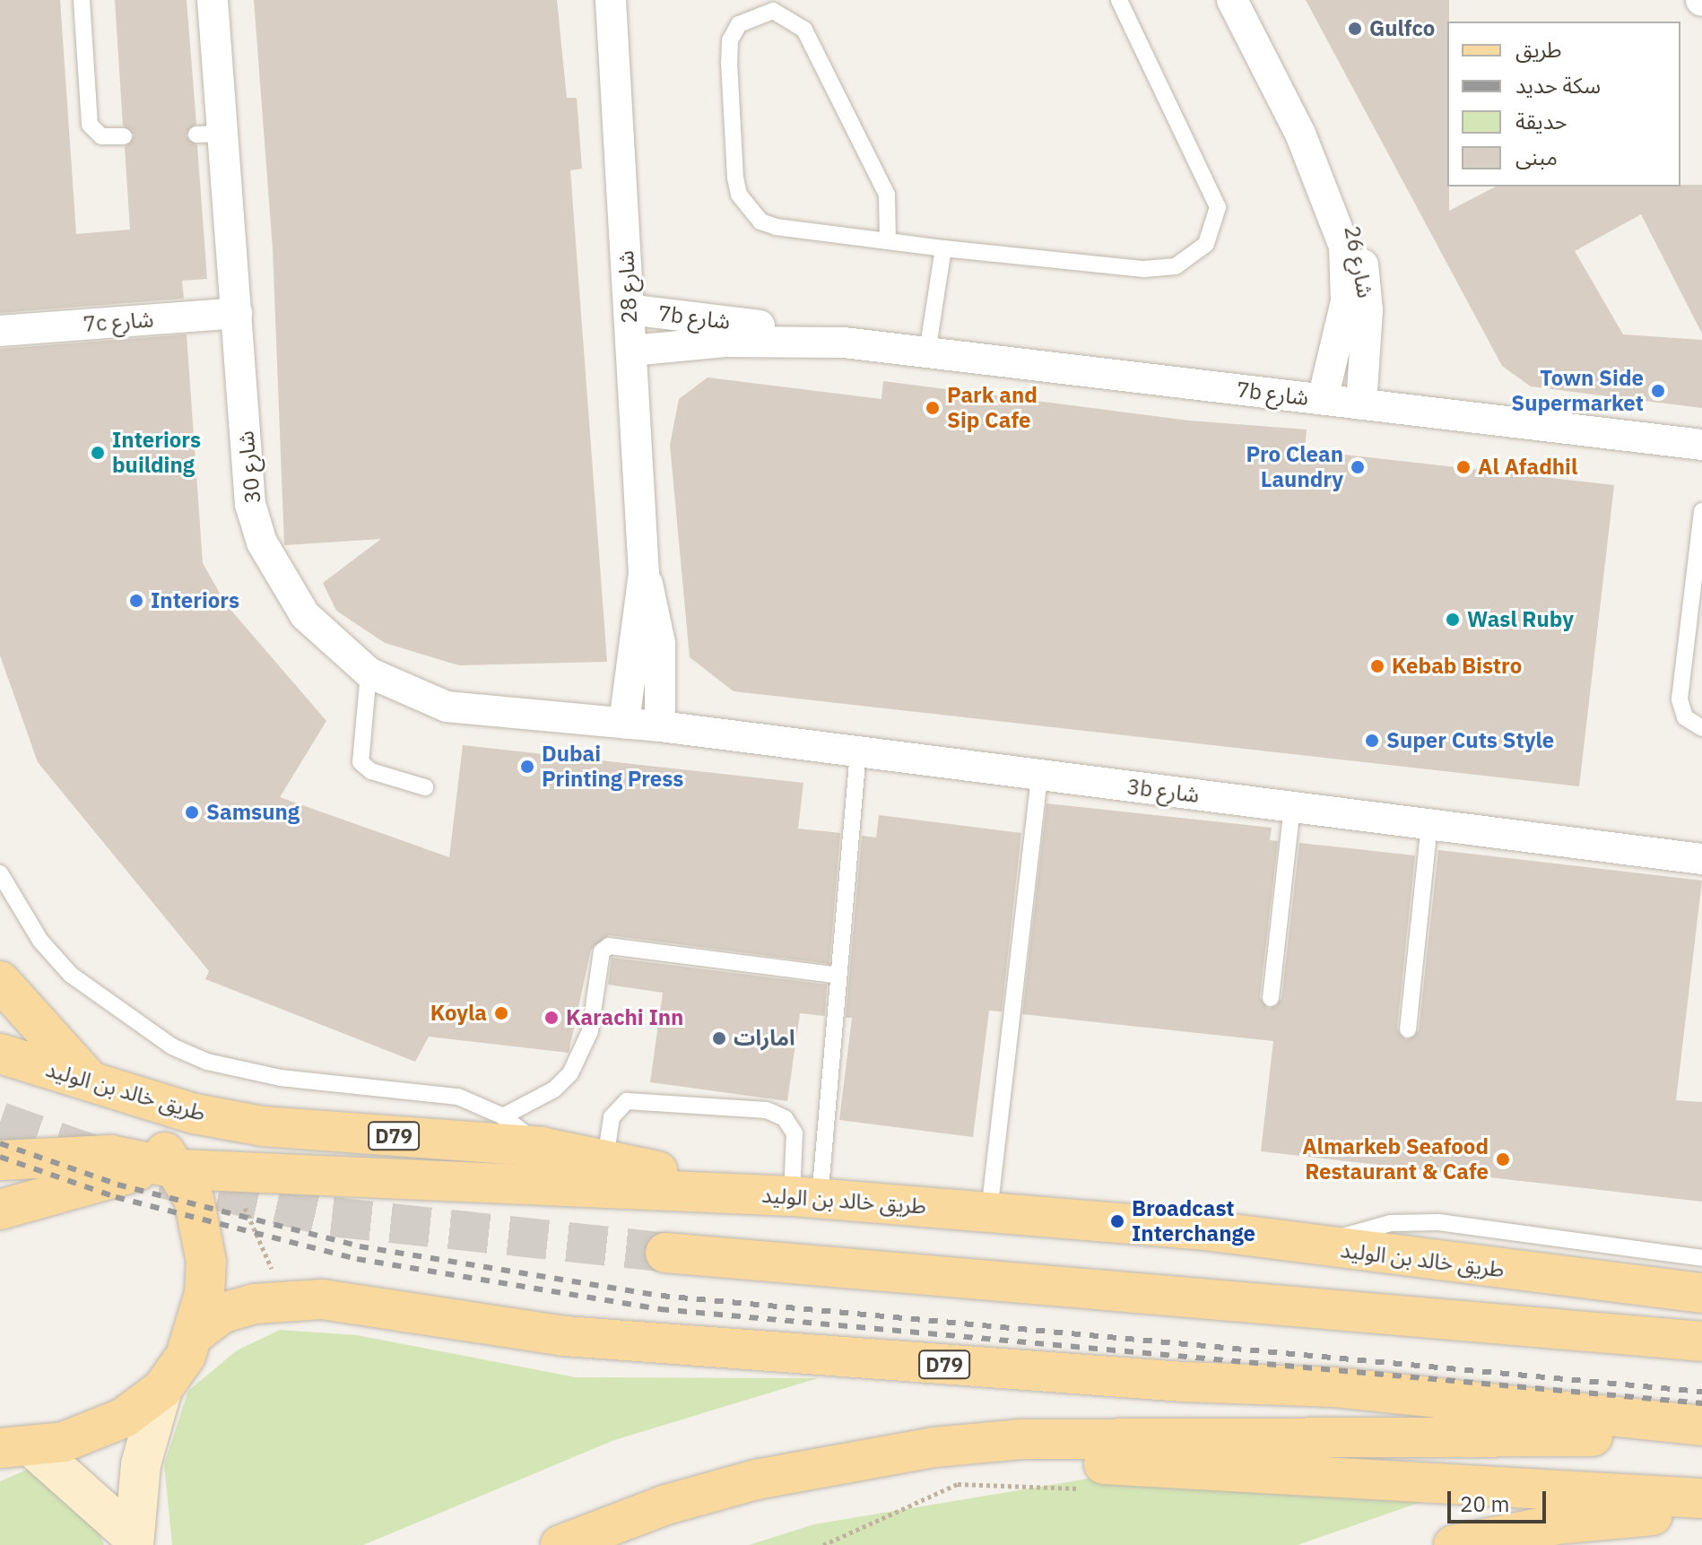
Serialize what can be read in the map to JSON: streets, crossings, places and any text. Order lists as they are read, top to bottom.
{
  "streets": {
    "main road": ["طريق خالد بن الوليد", "D79"],
    "street": [
      "شارع 26",
      "شارع 28",
      "7b شارع",
      "7c شارع",
      "شارع 30",
      "3b شارع"
    ]
  },
  "crossings": [
    ["شارع 26", "7b شارع"],
    ["شارع 28", "7b شارع"],
    ["شارع 28", "شارع 30"],
    ["شارع 28", "3b شارع"],
    ["7c شارع", "شارع 30"],
    ["شارع 30", "3b شارع"]
  ],
  "places": [
    "Gulfco",
    "Town Side Supermarket",
    "Park and Sip Cafe",
    "Interiors building",
    "Pro Clean Laundry",
    "Al Afadhil",
    "Interiors",
    "Wasl Ruby",
    "Kebab Bistro",
    "Super Cuts Style",
    "Dubai Printing Press",
    "Samsung",
    "Koyla",
    "Karachi Inn",
    "امارات",
    "Almarkeb Seafood Restaurant & Cafe",
    "Broadcast Interchange"
  ],
  "legend": [
    "طريق",
    "سكة حديد",
    "حديقة",
    "مبنى"
  ],
  "scale_bar": "20 m"
}
